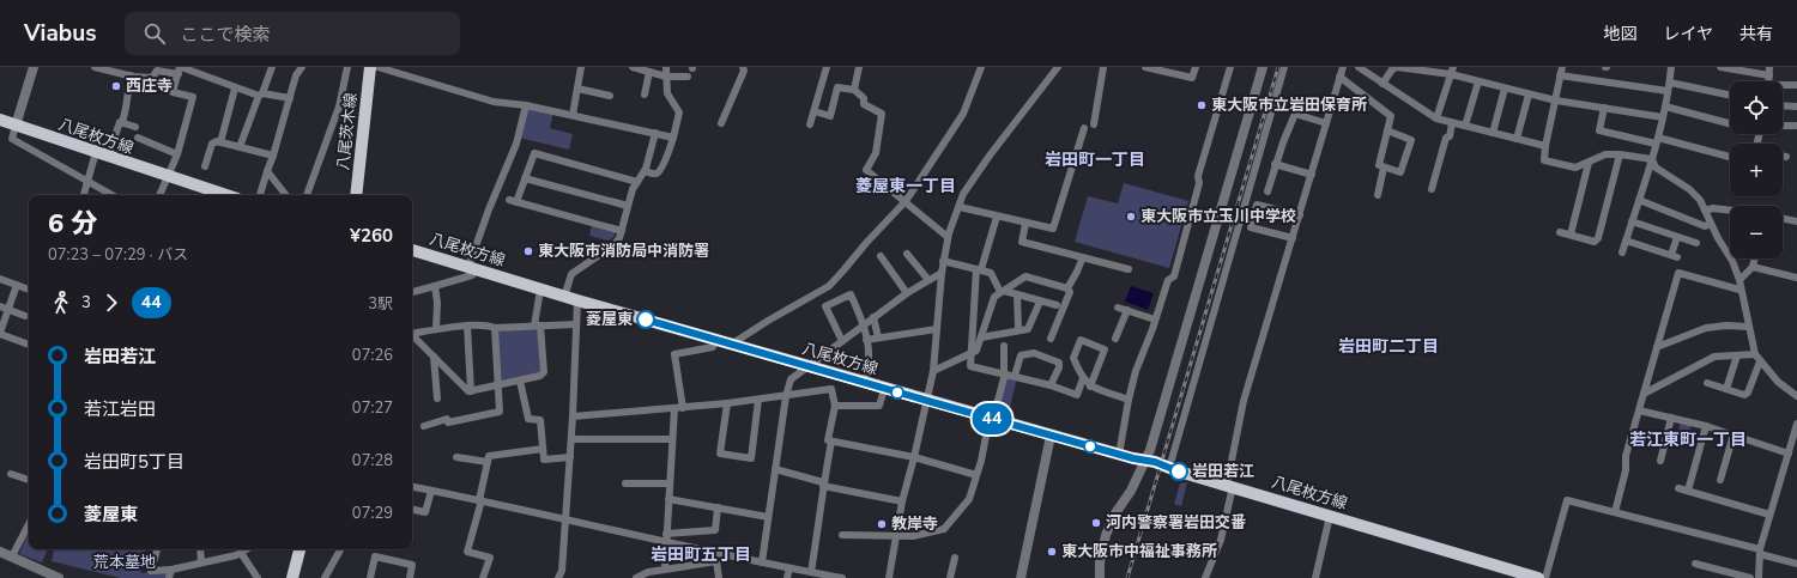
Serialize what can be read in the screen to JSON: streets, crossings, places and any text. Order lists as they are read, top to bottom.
{
  "streets": {
    "main road": ["八尾茨木線", "八尾枚方線"]
  },
  "districts": [
    "岩田町一丁目",
    "菱屋東一丁目",
    "岩田町二丁目",
    "若江東町一丁目",
    "岩田町五丁目"
  ],
  "parks": ["荒本墓地"],
  "places": [
    "西庄寺",
    "東大阪市立岩田保育所",
    "東大阪市立玉川中学校",
    "東大阪市消防局中消防署",
    "菱屋東",
    "岩田若江",
    "河内警察署岩田交番",
    "教岸寺",
    "東大阪市中福祉事務所"
  ],
  "lines": ["bus line 44"],
  "page": {
    "header": "Viabus",
    "search": "ここで検索",
    "nav": ["地図", "レイヤ", "共有"],
    "on_map": "44",
    "map_buttons": ["+", "−"],
    "heading": ["6 分", "07:23 – 07:29 · バス", "¥260"],
    "legs": ["3", "44", "3駅"],
    "list": [
      {
        "name": "岩田若江",
        "value": "07:26"
      },
      {
        "name": "若江岩田",
        "value": "07:27"
      },
      {
        "name": "岩田町5丁目",
        "value": "07:28"
      },
      {
        "name": "菱屋東",
        "value": "07:29"
      }
    ]
  }
}
